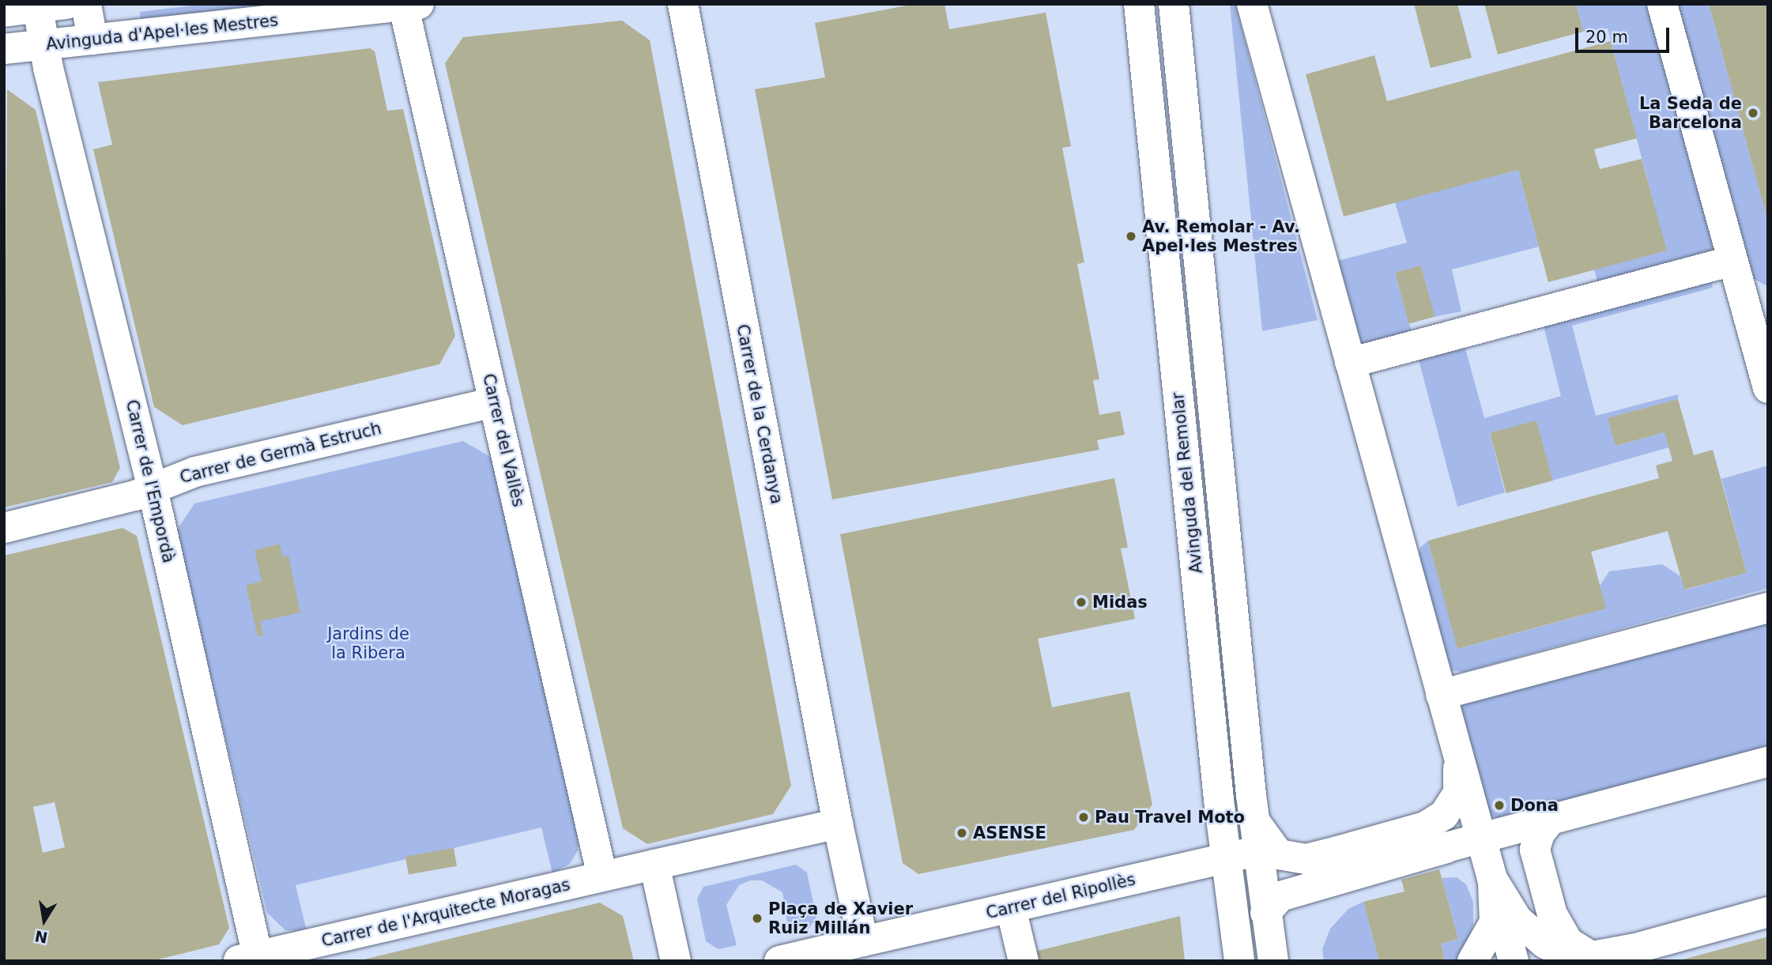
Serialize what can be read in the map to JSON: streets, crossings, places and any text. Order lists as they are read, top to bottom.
{
  "streets": {
    "street": [
      "Avinguda d'Apel·les Mestres",
      "Carrer de la Cerdanya",
      "Carrer del Vallès",
      "Carrer de Germà Estruch",
      "Carrer de l'Empordà",
      "Avinguda del Remolar",
      "Carrer del Ripollès",
      "Carrer de l'Arquitecte Moragas"
    ]
  },
  "crossings": [
    ["Avinguda d'Apel·les Mestres", "Carrer del Vallès"],
    ["Avinguda d'Apel·les Mestres", "Carrer de l'Empordà"],
    ["Carrer del Vallès", "Carrer de Germà Estruch"],
    ["Carrer del Vallès", "Carrer de l'Arquitecte Moragas"],
    ["Carrer de Germà Estruch", "Carrer de l'Empordà"],
    ["Carrer de l'Empordà", "Carrer de l'Arquitecte Moragas"],
    ["Avinguda del Remolar", "Carrer del Ripollès"]
  ],
  "parks": ["Jardins de la Ribera"],
  "places": [
    "La Seda de Barcelona",
    "Av. Remolar - Av. Apel·les Mestres",
    "Midas",
    "Dona",
    "Pau Travel Moto",
    "ASENSE",
    "Plaça de Xavier Ruiz Millán"
  ],
  "scale_bar": "20 m",
  "north": "bottom"
}
